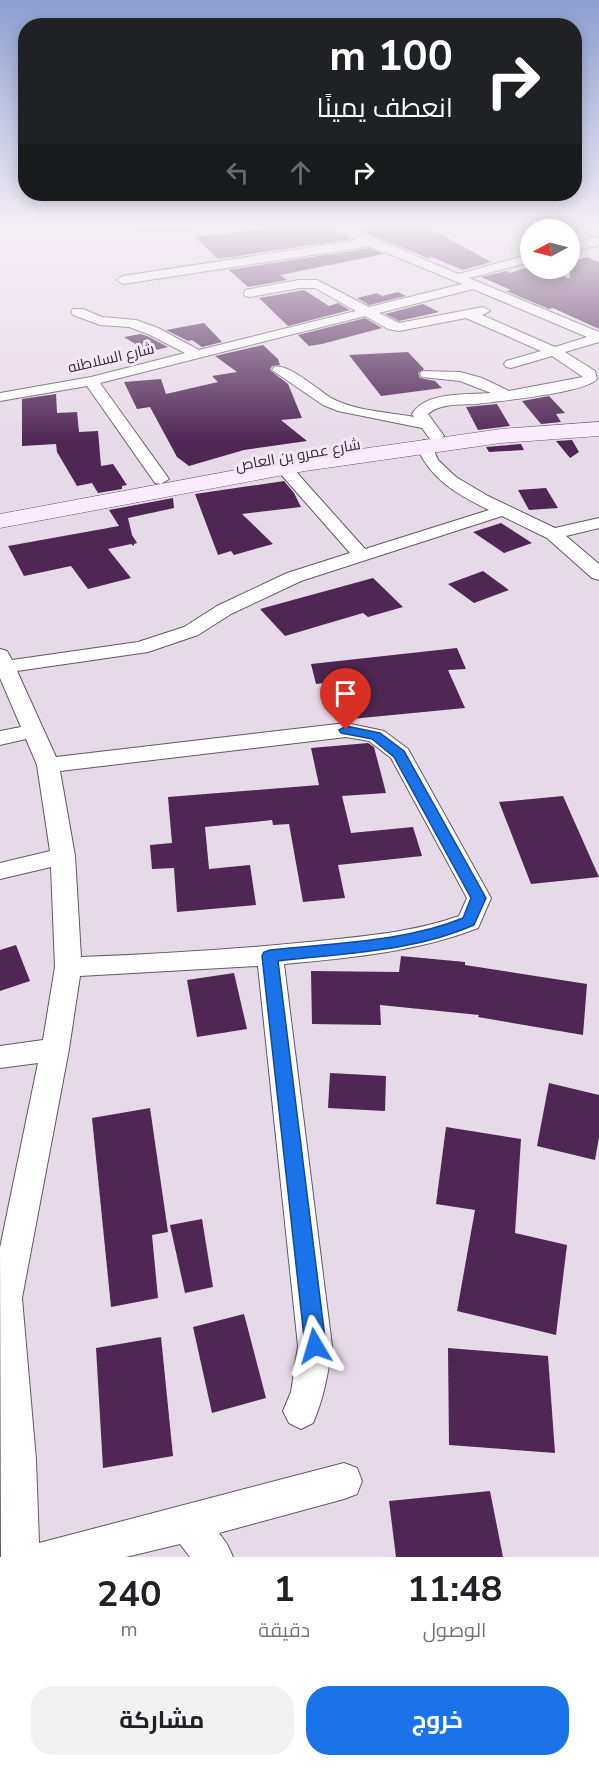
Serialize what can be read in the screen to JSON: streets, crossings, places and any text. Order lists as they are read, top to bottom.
{
  "streets": {
    "street": ["شارع السلاطنه", "شارع عمرو بن العاص"]
  },
  "north": "left",
  "page": {
    "turn": ["100 m", "انعطف يمينًا"],
    "eta": [
      "11:48",
      "الوصول",
      "1",
      "دقيقة",
      "240",
      "m"
    ],
    "buttons": ["خروج", "مشاركة"]
  }
}
